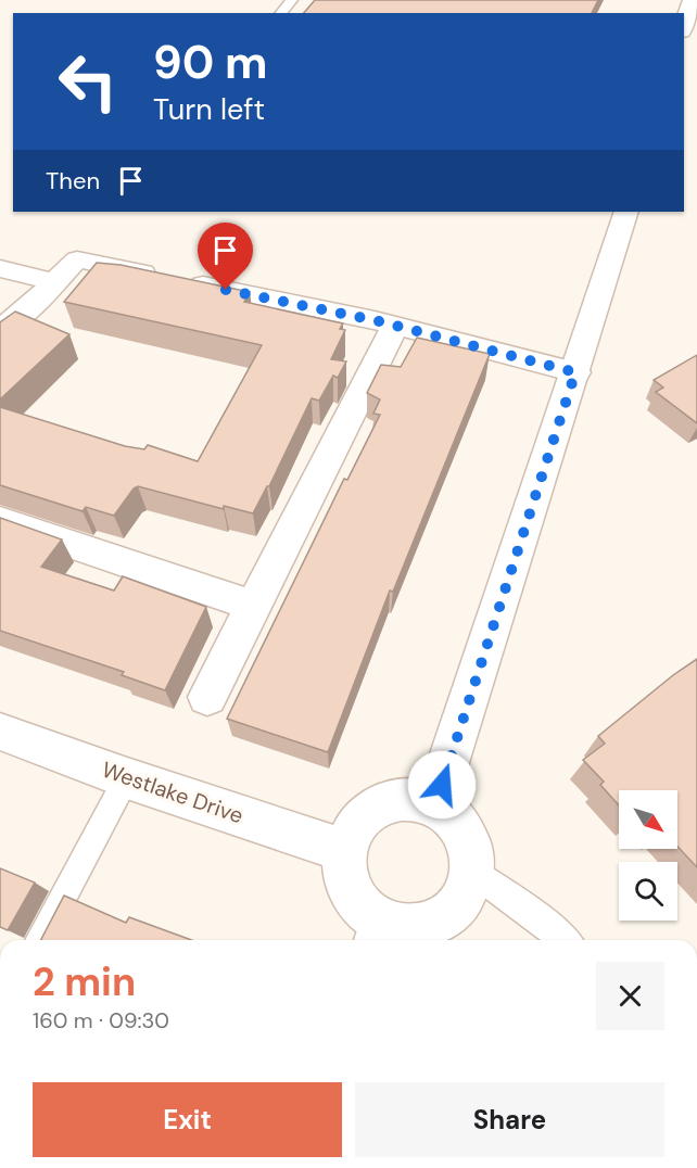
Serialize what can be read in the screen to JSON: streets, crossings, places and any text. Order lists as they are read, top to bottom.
{
  "streets": {
    "street": ["Westlake Drive"]
  },
  "north": "bottom right",
  "page": {
    "turn": ["90 m", "Turn left"],
    "then": "Then",
    "heading": ["2 min", "160 m · 09:30"],
    "buttons": ["Exit", "Share"]
  }
}
